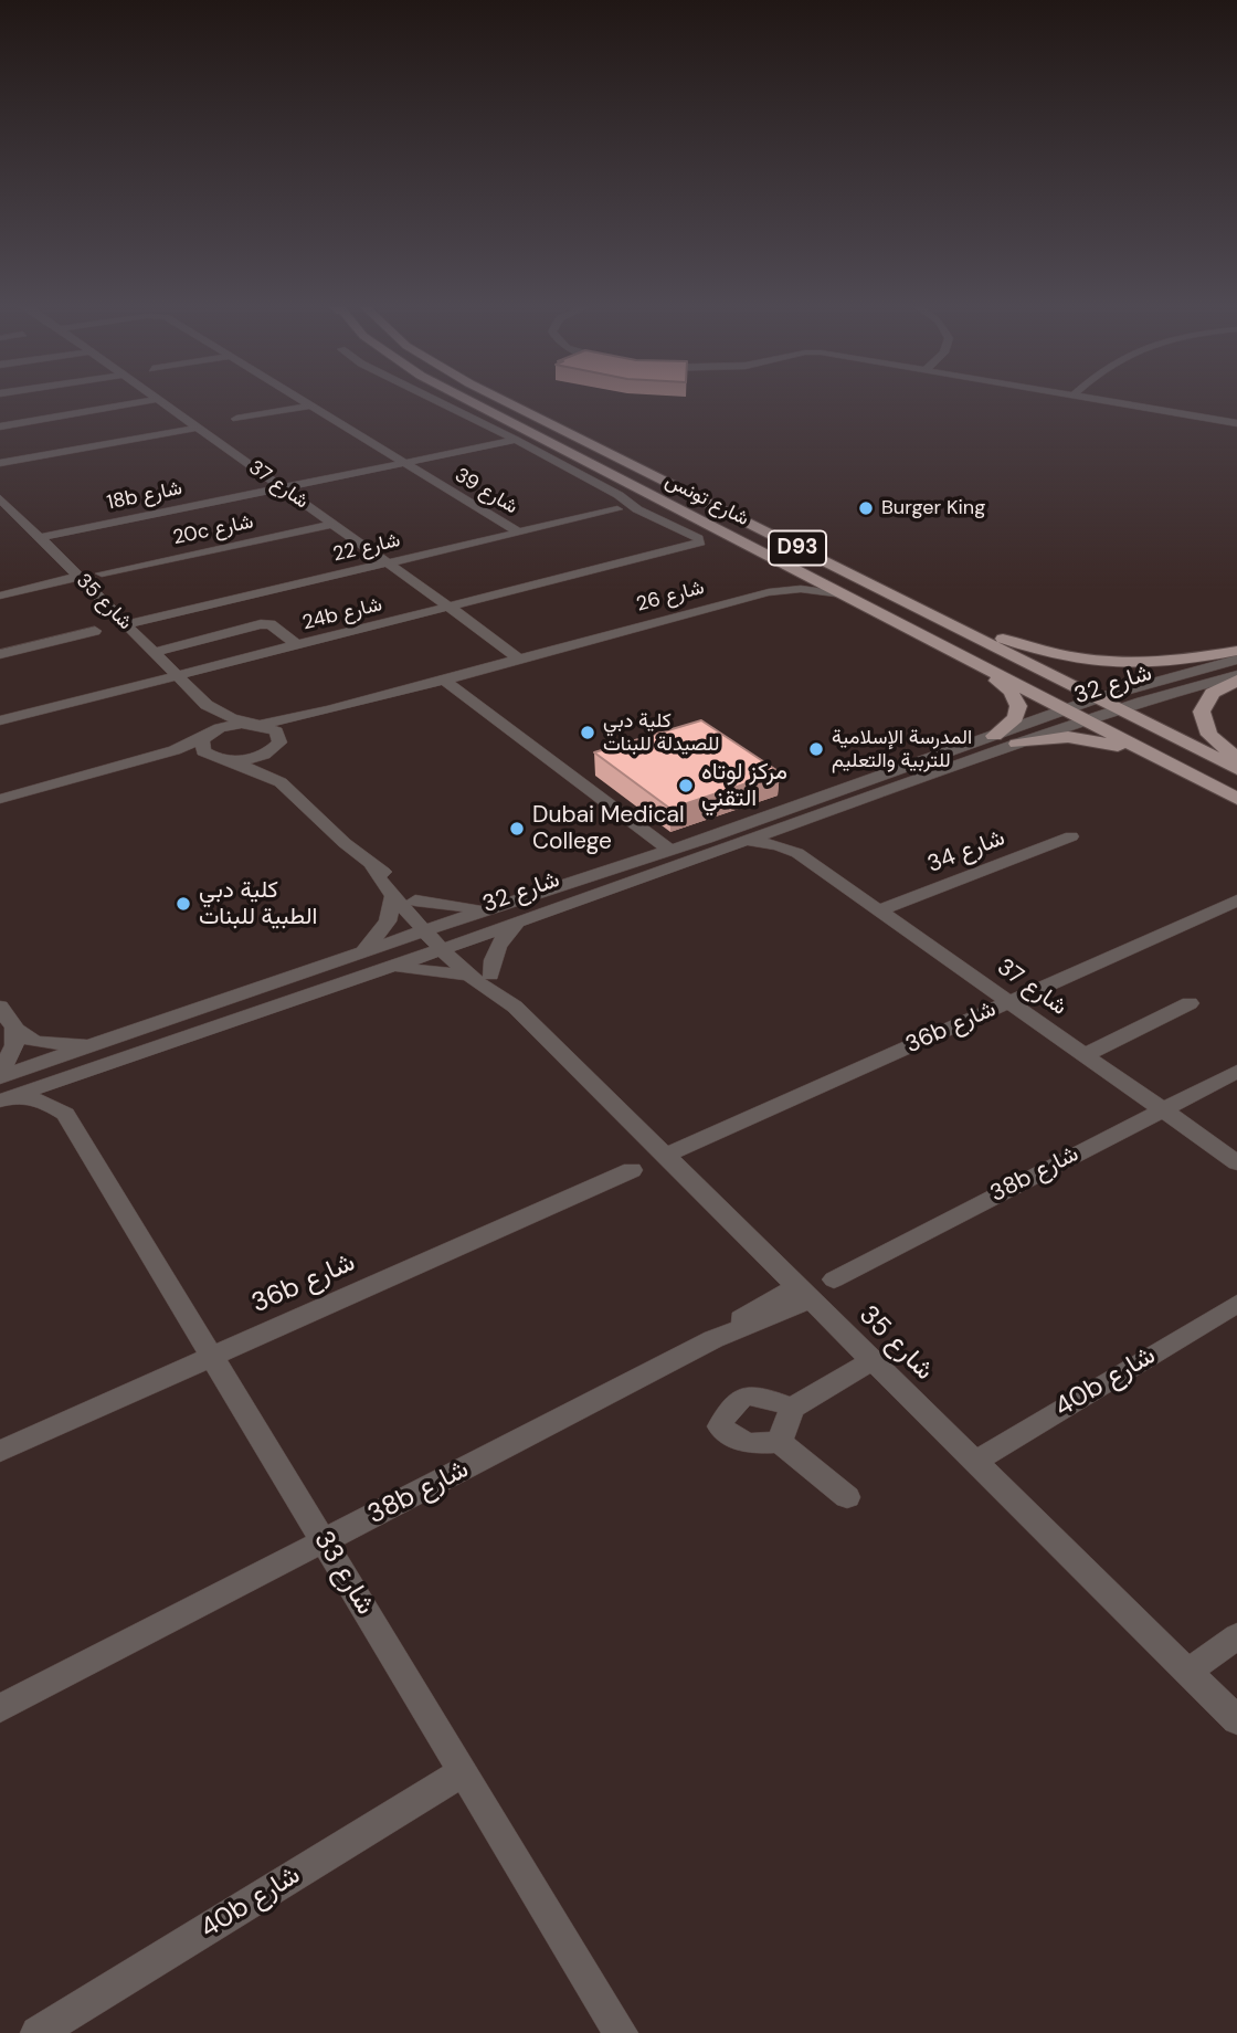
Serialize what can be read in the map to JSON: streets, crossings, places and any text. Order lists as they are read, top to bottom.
{
  "streets": {
    "main road": ["شارع تونس", "D93"],
    "street": [
      "شارع 37",
      "شارع 39",
      "18b شارع",
      "20c شارع",
      "شارع 22",
      "شارع 26",
      "شارع 35",
      "24b شارع",
      "شارع 32",
      "شارع 34",
      "36b شارع",
      "38b شارع",
      "40b شارع",
      "شارع 33"
    ]
  },
  "crossings": [
    ["شارع 37", "18b شارع"],
    ["شارع 37", "20c شارع"],
    ["شارع 37", "شارع 22"],
    ["شارع 37", "شارع 26"],
    ["شارع 37", "24b شارع"],
    ["شارع 37", "شارع 32"],
    ["شارع 37", "شارع 34"],
    ["شارع 37", "36b شارع"],
    ["شارع 37", "38b شارع"],
    ["شارع 39", "18b شارع"],
    ["شارع 39", "شارع 22"],
    ["18b شارع", "شارع 35"],
    ["شارع تونس", "شارع 26"],
    ["شارع تونس", "شارع 32"],
    ["شارع 22", "شارع 35"],
    ["شارع 22", "24b شارع"],
    ["شارع 26", "شارع 35"],
    ["شارع 35", "24b شارع"],
    ["شارع 35", "شارع 32"],
    ["شارع 35", "36b شارع"],
    ["شارع 35", "38b شارع"],
    ["شارع 35", "40b شارع"],
    ["36b شارع", "شارع 33"],
    ["38b شارع", "شارع 33"],
    ["40b شارع", "شارع 33"]
  ],
  "places": [
    "Burger King",
    "كلية دبي للصيدلة للبنات",
    "المدرسة الإسلامية للتربية والتعليم",
    "مركز لوتاه التقني",
    "Dubai Medical College",
    "كلية دبي الطبية للبنات"
  ]
}
